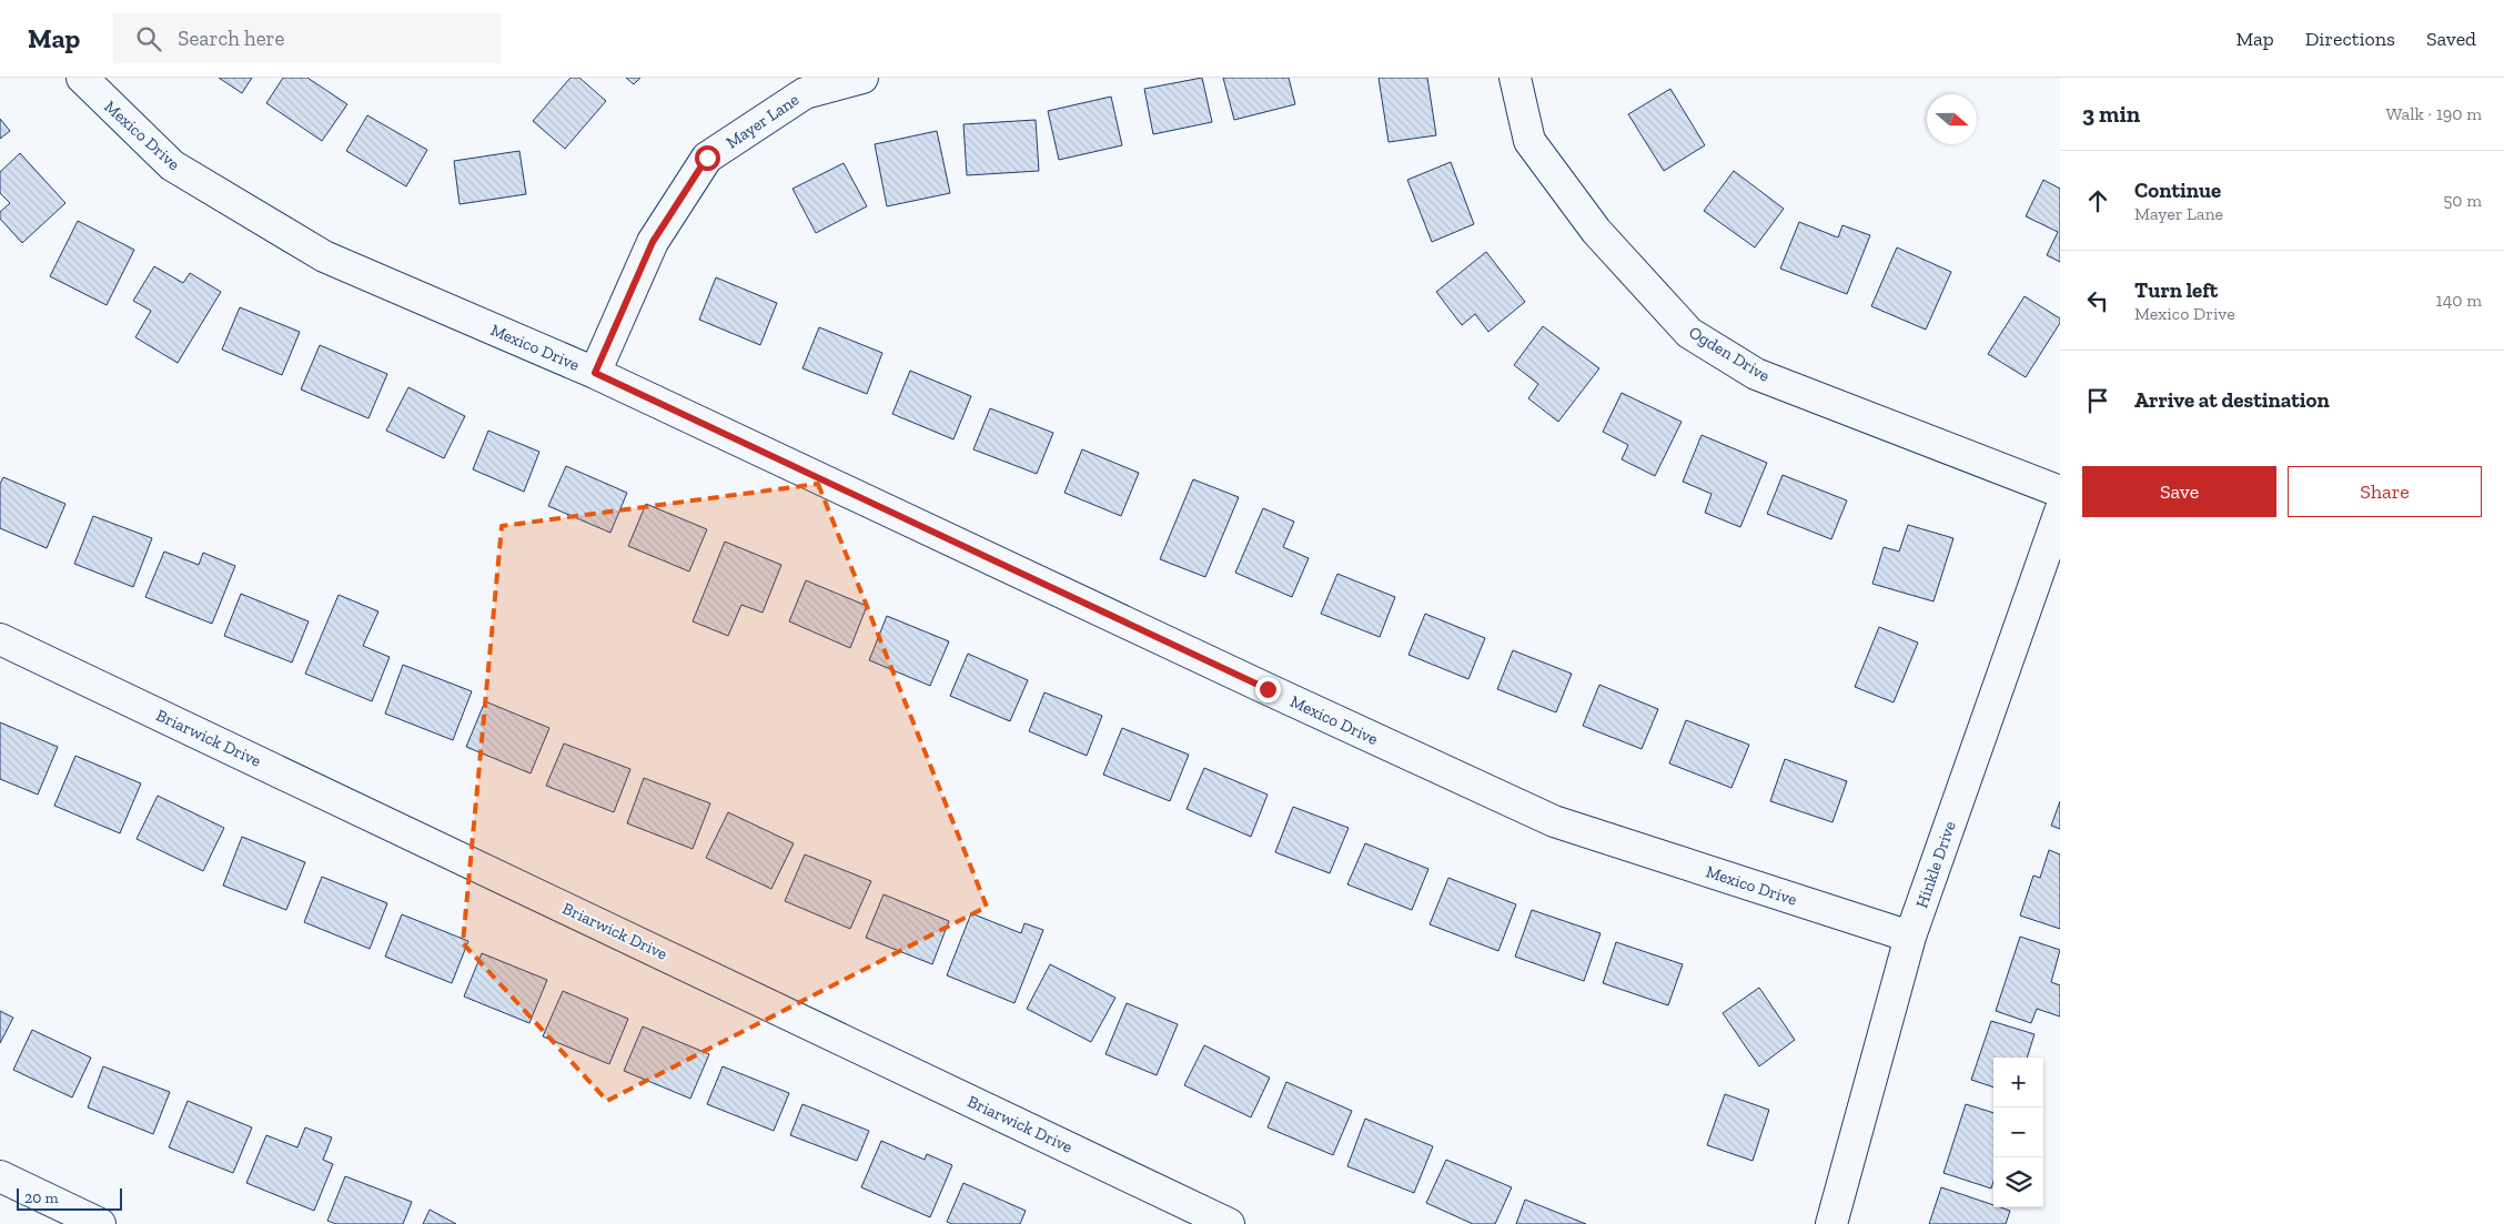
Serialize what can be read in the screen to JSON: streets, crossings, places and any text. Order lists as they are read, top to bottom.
{
  "streets": {
    "street": [
      "Mayer Lane",
      "Mexico Drive",
      "Ogden Drive",
      "Briarwick Drive",
      "Hinkle Drive"
    ]
  },
  "crossings": [
    ["Mayer Lane", "Mexico Drive"],
    ["Mexico Drive", "Hinkle Drive"]
  ],
  "scale_bar": "20 m",
  "north": "right",
  "page": {
    "header": "Map",
    "search": "Search here",
    "nav": ["Map", "Directions", "Saved"],
    "heading": ["3 min", "Walk · 190 m"],
    "list": [
      ["Continue", "Mayer Lane", "50 m"],
      ["Turn left", "Mexico Drive", "140 m"],
      "Arrive at destination"
    ],
    "buttons": ["Save", "Share"],
    "map_buttons": ["+", "−"],
    "scale": "20 m"
  }
}
